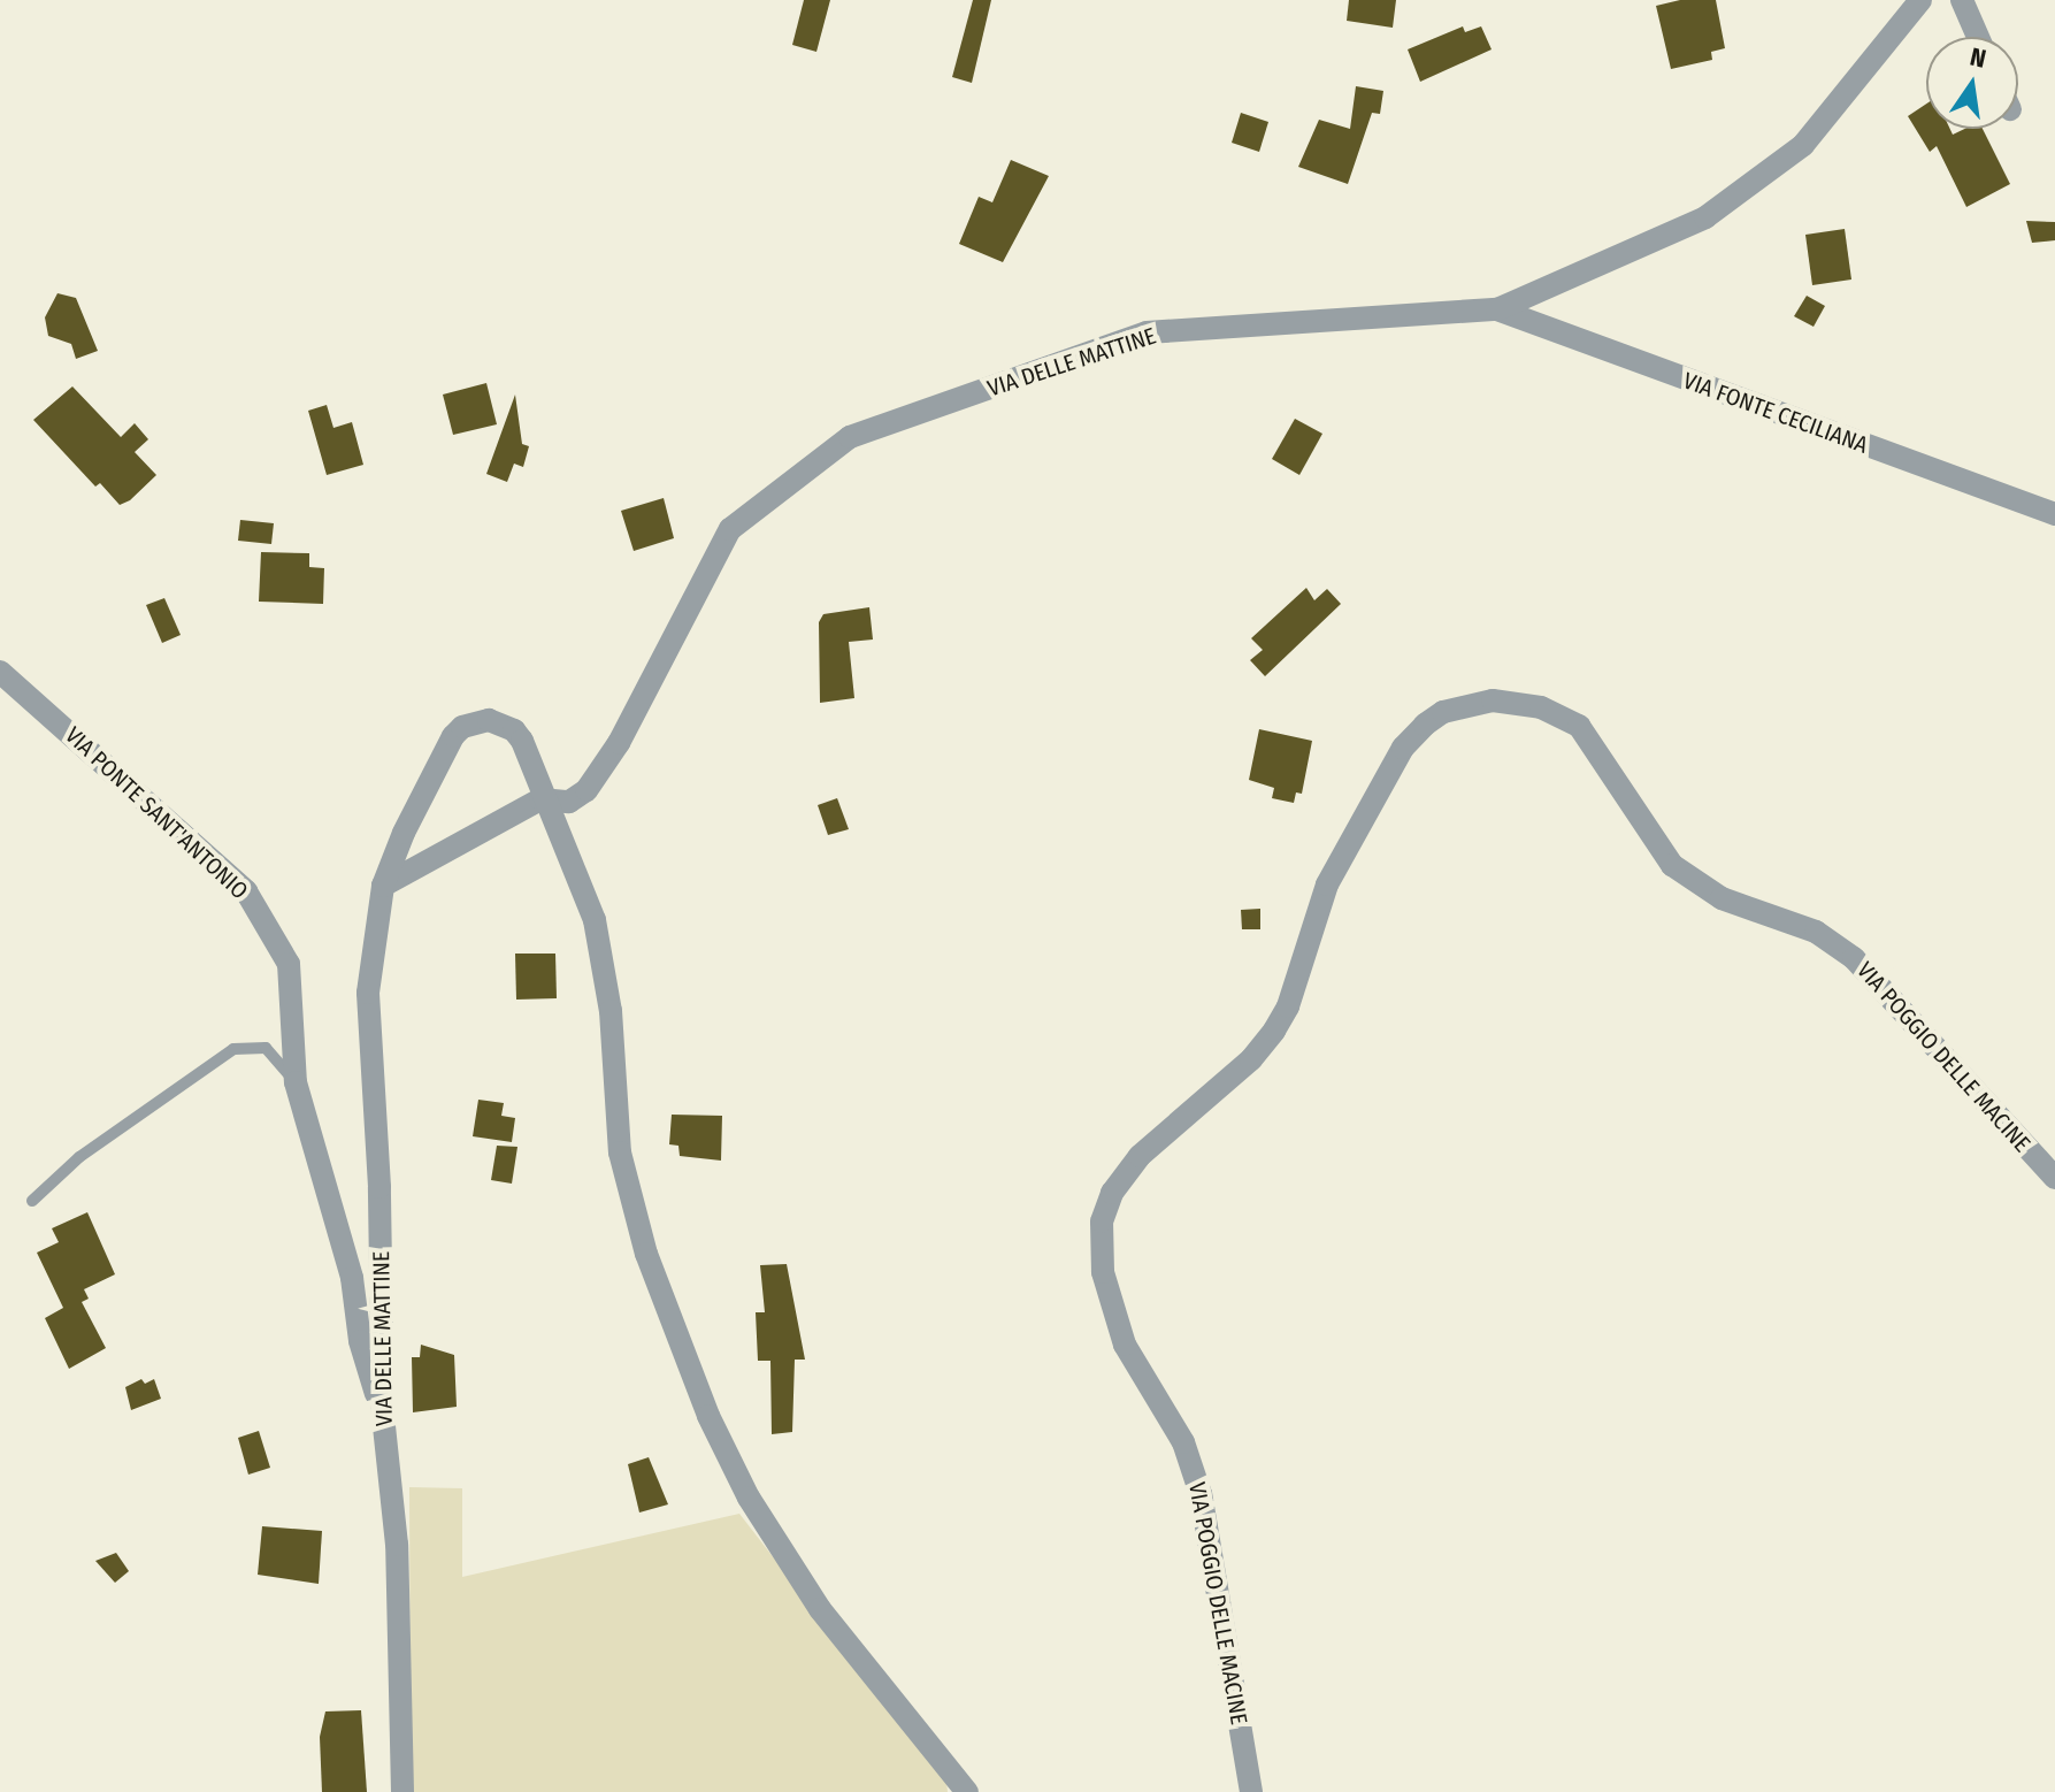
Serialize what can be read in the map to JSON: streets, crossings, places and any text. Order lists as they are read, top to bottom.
{
  "streets": {
    "street": [
      "VIA DELLE MATTINE",
      "VIA FONTE CECILIANA",
      "VIA PONTE SANT'ANTONIO",
      "VIA POGGIO DELLE MACINE"
    ]
  },
  "crossings": [
    ["VIA DELLE MATTINE", "VIA FONTE CECILIANA"],
    ["VIA DELLE MATTINE", "VIA PONTE SANT'ANTONIO"]
  ],
  "north": "top"
}
